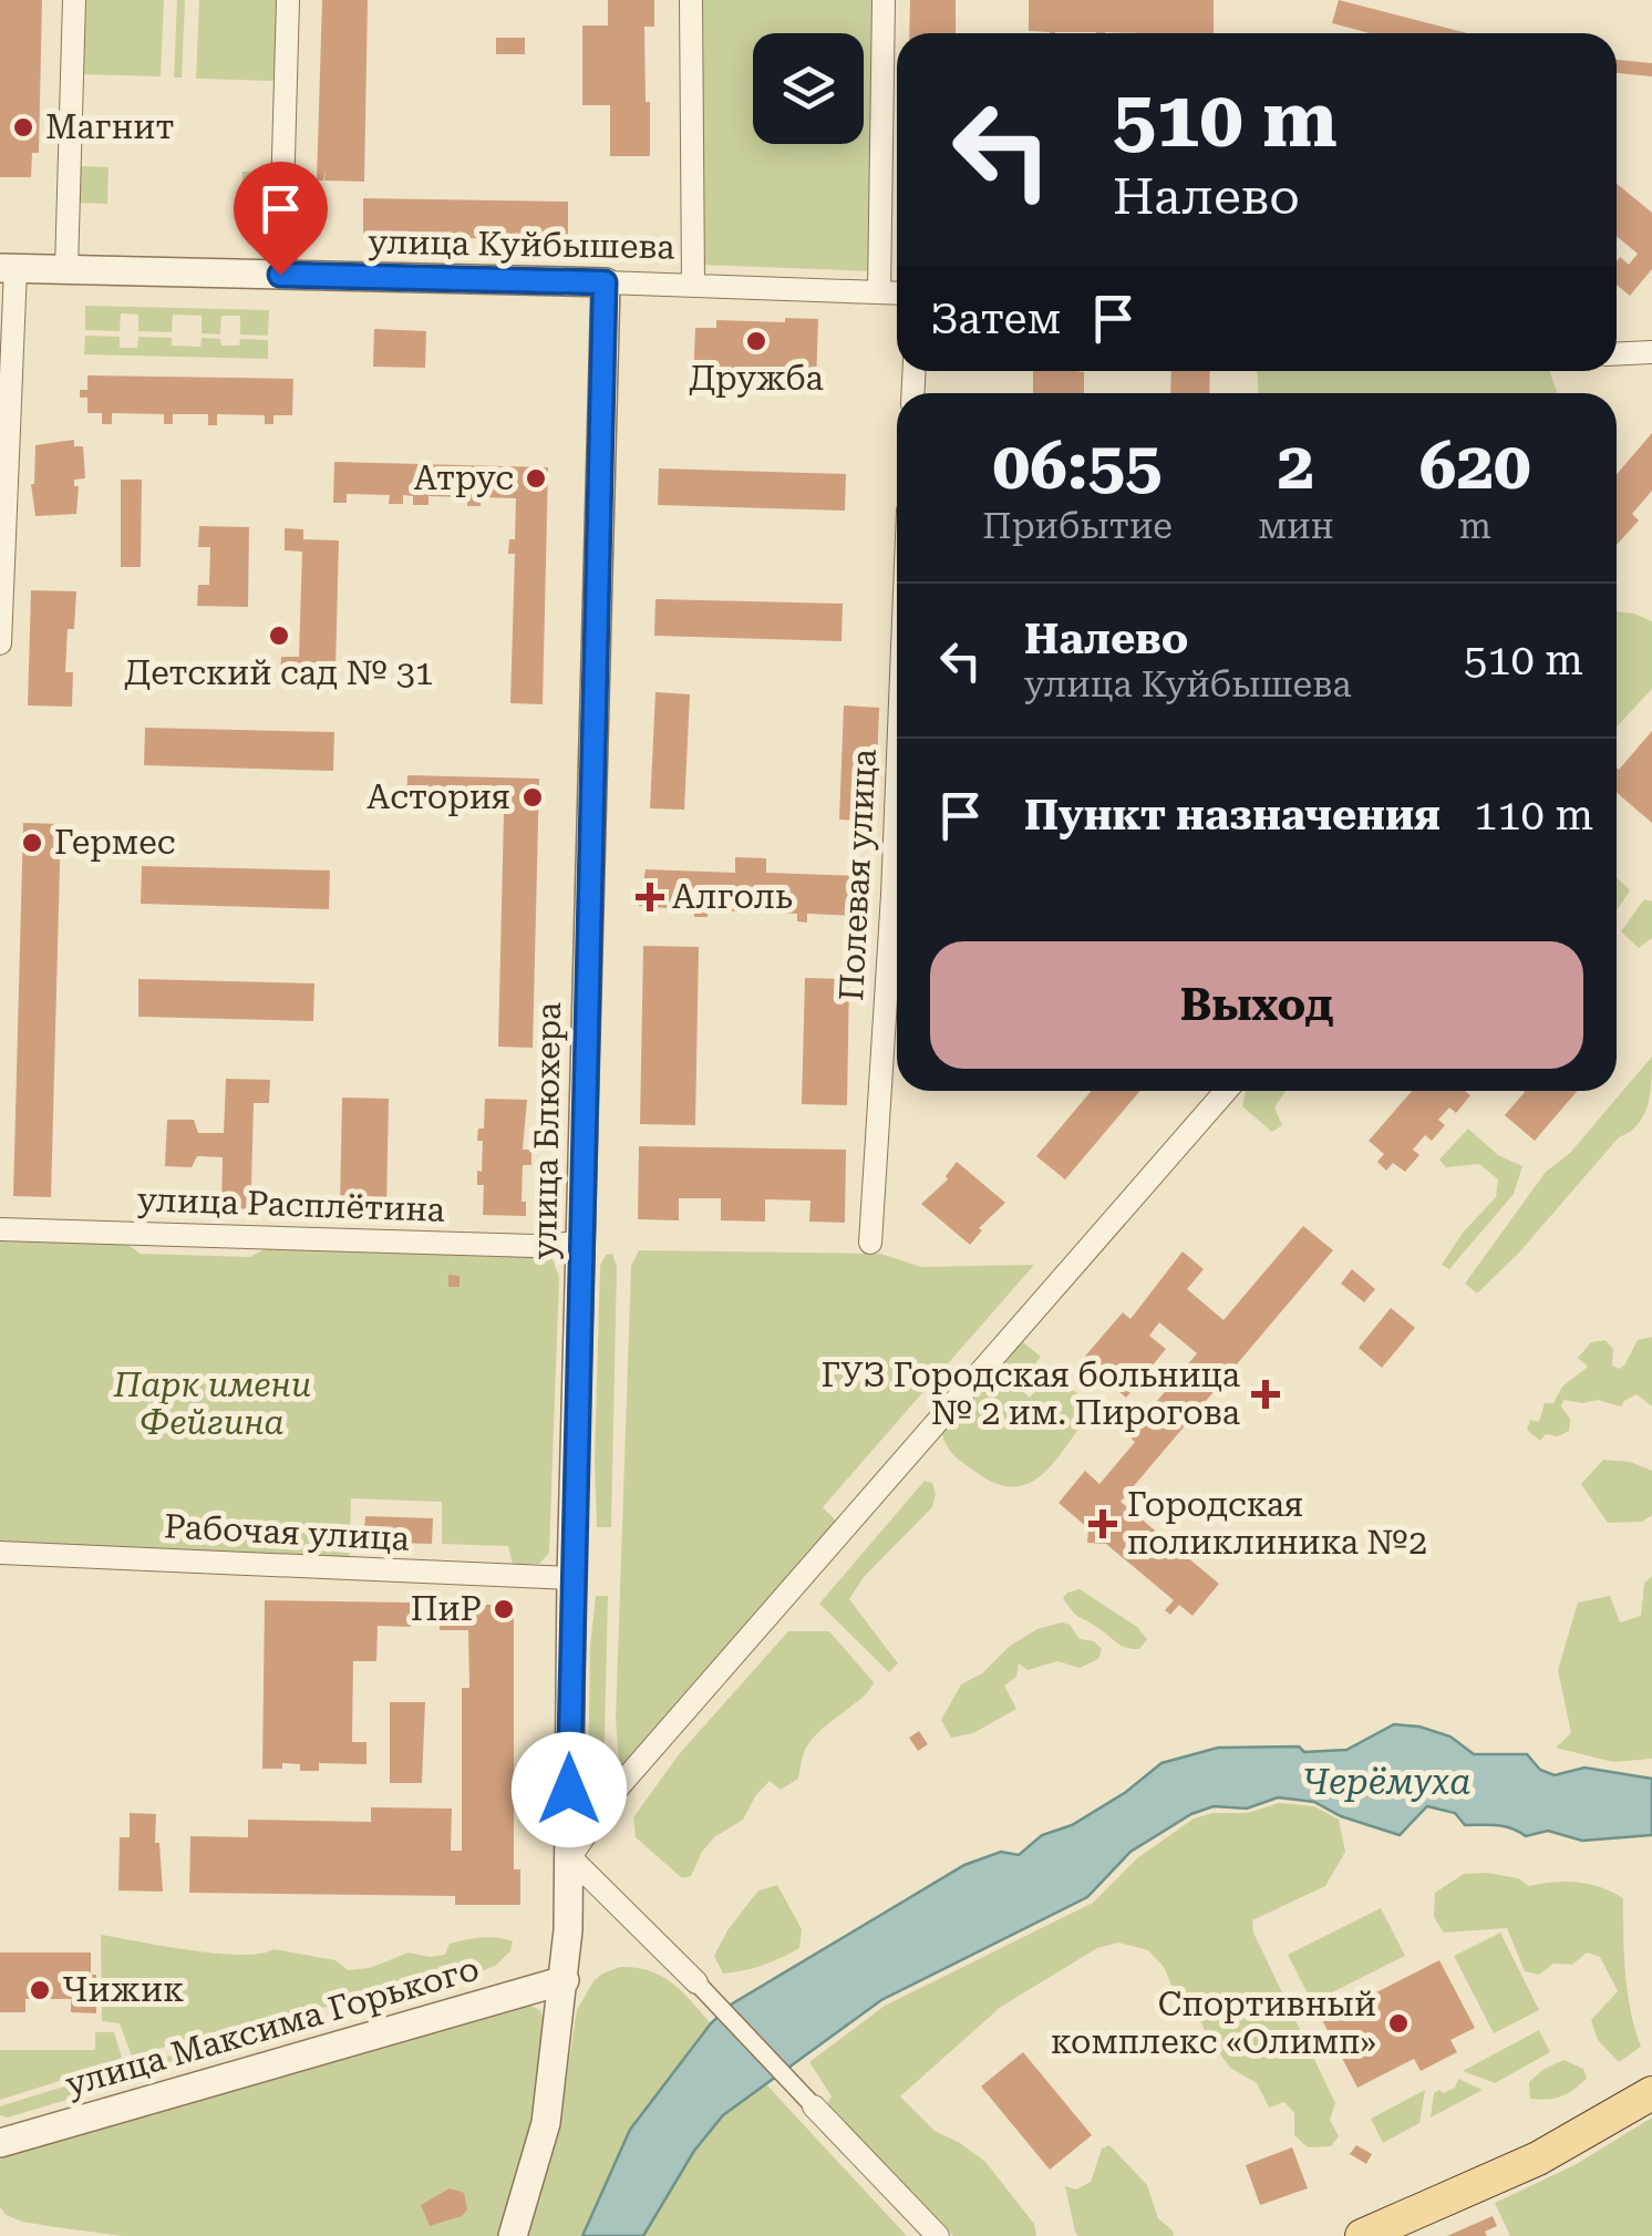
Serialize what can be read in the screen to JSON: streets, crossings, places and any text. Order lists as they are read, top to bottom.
{
  "streets": {
    "street": [
      "улица Куйбышева",
      "Полевая улица",
      "улица Блюхера",
      "улица Расплётина",
      "Рабочая улица",
      "улица Максима Горького"
    ]
  },
  "crossings": [
    ["улица Куйбышева", "улица Блюхера"],
    ["улица Блюхера", "улица Расплётина"],
    ["улица Блюхера", "Рабочая улица"],
    ["улица Блюхера", "улица Максима Горького"]
  ],
  "water": ["Черёмуха"],
  "parks": ["Парк имени Фейгина"],
  "places": {
    "other": [
      "Магнит",
      "Дружба",
      "Атрус",
      "Детский сад № 31",
      "Астория",
      "Гермес",
      "ПиР",
      "Чижик",
      "Спортивный комплекс «Олимп»"
    ],
    "health": ["Алголь", "ГУЗ Городская больница № 2 им. Пирогова", "Городская поликлиника №2"]
  },
  "page": {
    "turn": ["510 m", "Налево"],
    "then": "Затем",
    "eta": [
      "06:55",
      "Прибытие",
      "2",
      "мин",
      "620",
      "m"
    ],
    "list": [
      {
        "name": "Налево",
        "note": "улица Куйбышева",
        "value": "510 m"
      },
      {
        "name": "Пункт назначения",
        "value": "110 m"
      }
    ],
    "buttons": "Выход"
  }
}
